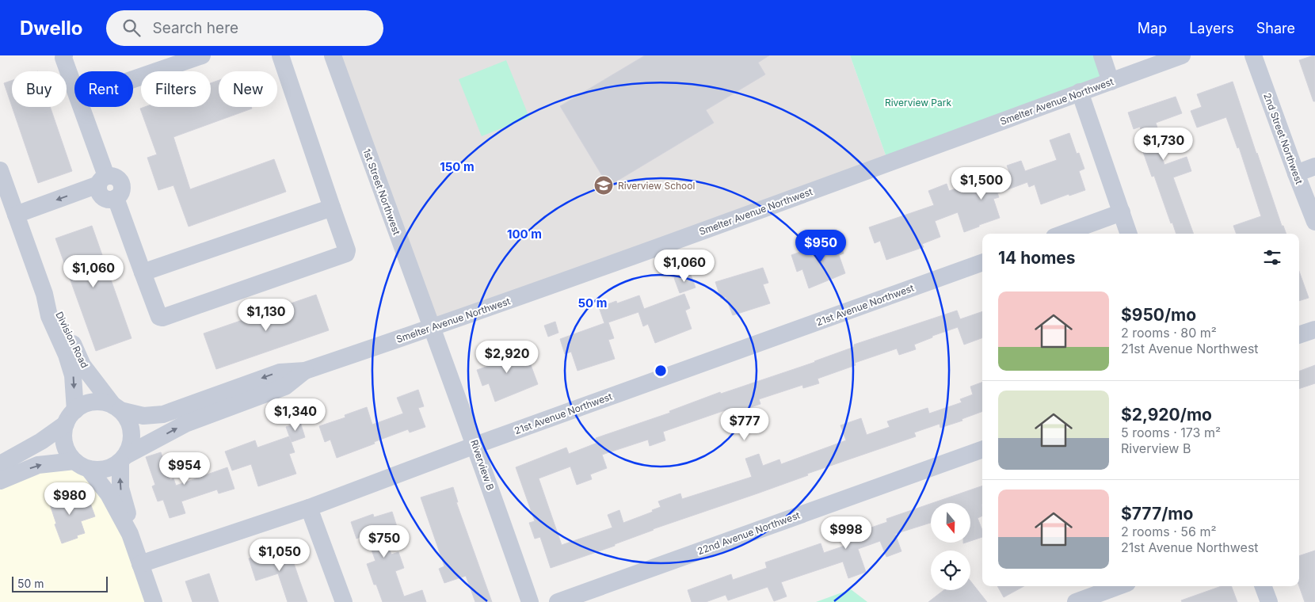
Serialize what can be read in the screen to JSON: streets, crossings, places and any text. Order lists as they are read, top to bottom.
{
  "streets": {
    "street": [
      "Smelter Avenue Northwest",
      "2nd Street Northwest",
      "1st Street Northwest",
      "21st Avenue Northwest",
      "Division Road",
      "Riverview B",
      "22nd Avenue Northwest"
    ]
  },
  "crossings": [
    ["Smelter Avenue Northwest", "1st Street Northwest"],
    ["Smelter Avenue Northwest", "Division Road"],
    ["Smelter Avenue Northwest", "Riverview B"],
    ["1st Street Northwest", "Riverview B"],
    ["21st Avenue Northwest", "Riverview B"]
  ],
  "parks": ["Riverview Park"],
  "places": {
    "school or university": ["Riverview School"]
  },
  "scale_bar": "50 m",
  "north": "bottom",
  "page": {
    "header": "Dwello",
    "search": "Search here",
    "nav": ["Map", "Layers", "Share"],
    "chip": [
      "Buy",
      "Rent",
      "Filters",
      "New"
    ],
    "price": [
      "$1,730",
      "$1,500",
      "$950",
      "$1,060",
      "$1,060",
      "$1,130",
      "$2,920",
      "$1,340",
      "$777",
      "$954",
      "$980",
      "$998",
      "$750",
      "$1,050"
    ],
    "heading": "14 homes",
    "list": [
      {
        "name": "$950/mo",
        "note": "2 rooms · 80 m² · 21st Avenue Northwest"
      },
      {
        "name": "$2,920/mo",
        "note": "5 rooms · 173 m² · Riverview B"
      },
      {
        "name": "$777/mo",
        "note": "2 rooms · 56 m² · 21st Avenue Northwest"
      }
    ],
    "scale": "50 m"
  },
  "rings": ["150 m", "100 m", "50 m"]
}
